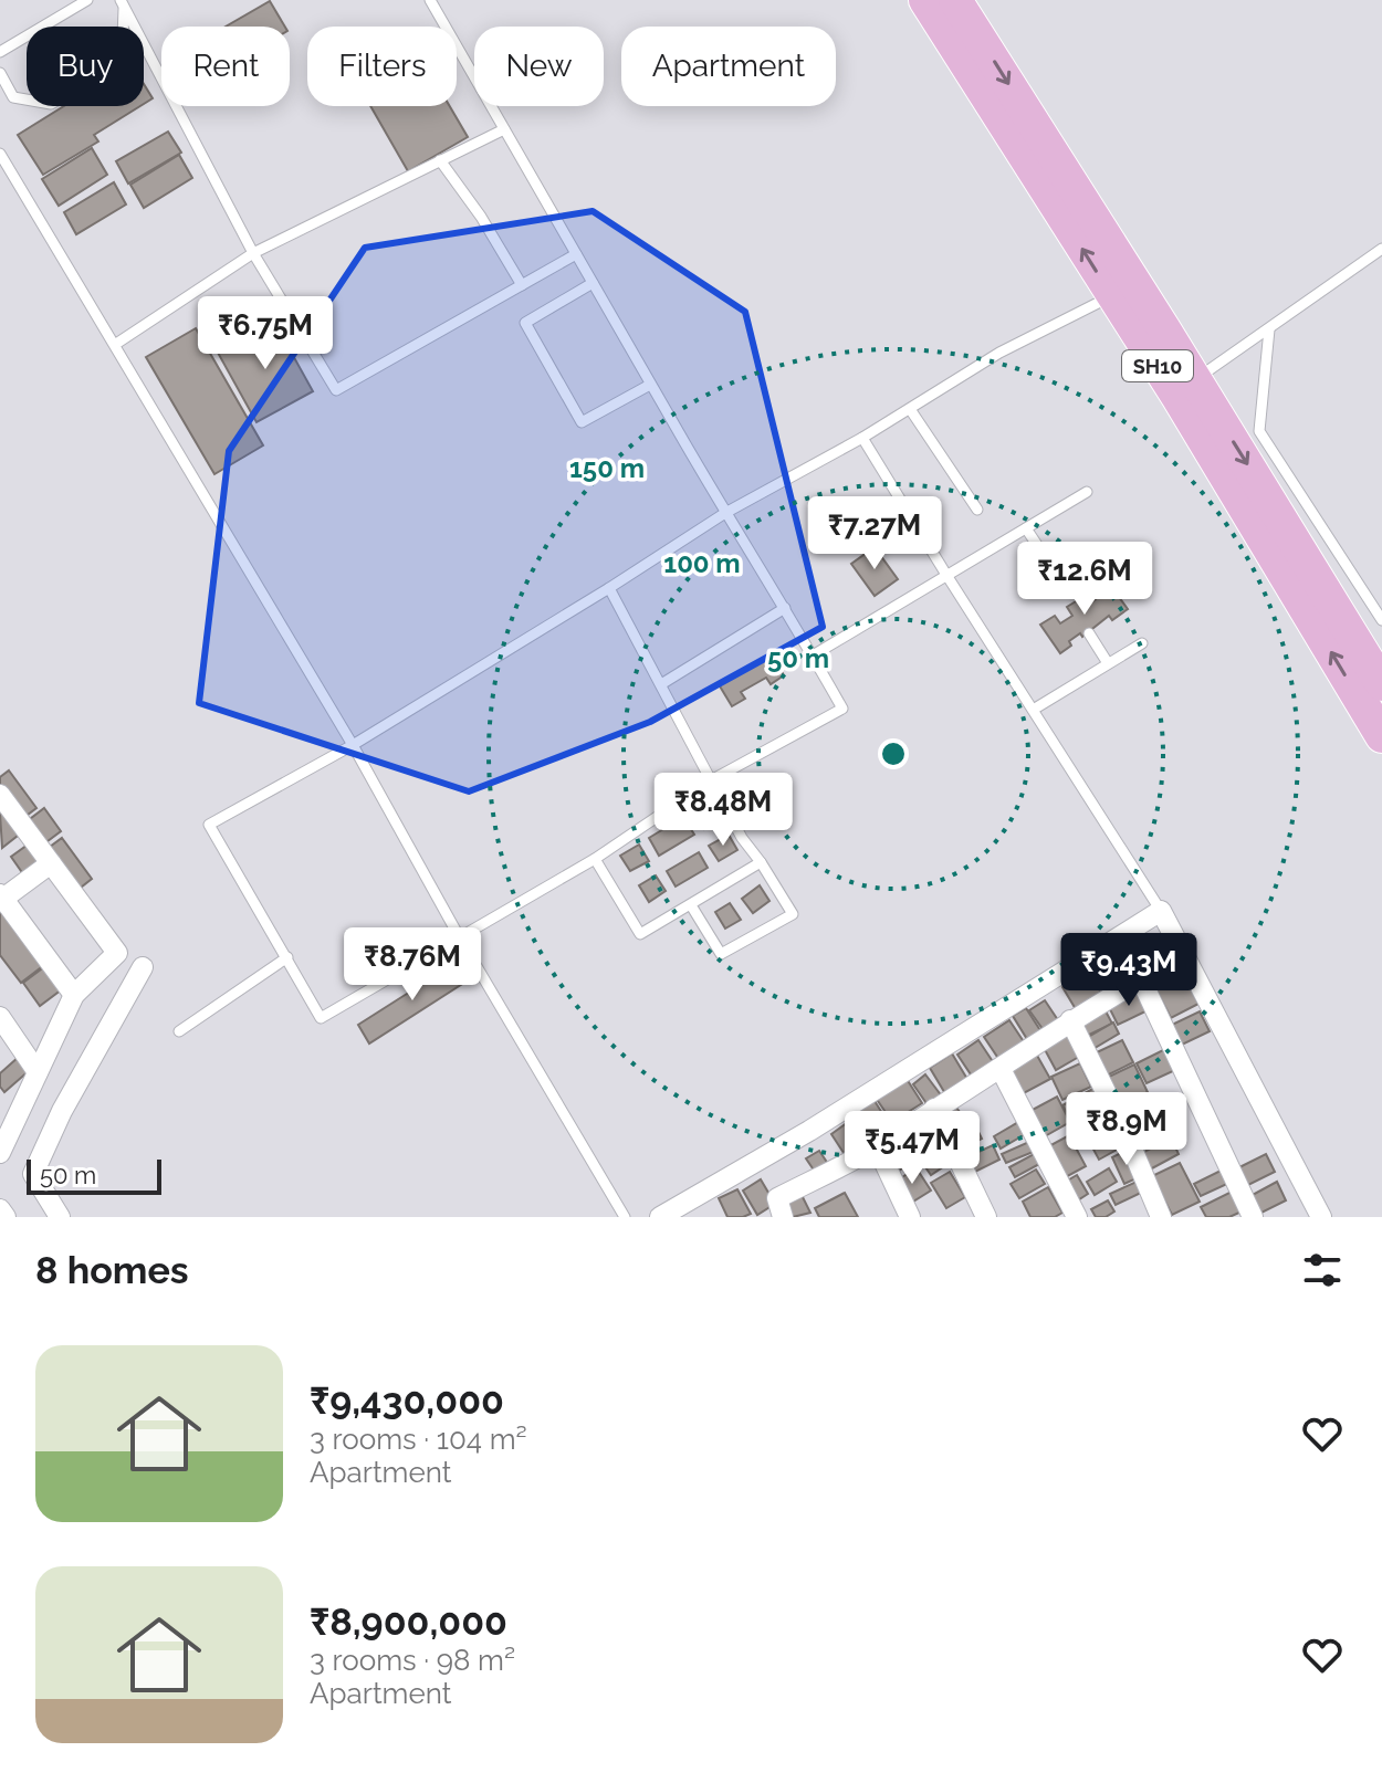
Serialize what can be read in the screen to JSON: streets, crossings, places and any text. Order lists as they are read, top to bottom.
{
  "streets": {
    "main road": ["SH10"]
  },
  "scale_bar": "50 m",
  "page": {
    "chip": [
      "Buy",
      "Rent",
      "Filters",
      "New",
      "Apartment"
    ],
    "price": [
      "₹6.75M",
      "₹7.27M",
      "₹12.6M",
      "₹8.48M",
      "₹8.76M",
      "₹9.43M",
      "₹8.9M",
      "₹5.47M"
    ],
    "scale": "50 m",
    "heading": "8 homes",
    "list": [
      {
        "name": "₹9,430,000",
        "note": "3 rooms · 104 m² · Apartment"
      },
      {
        "name": "₹8,900,000",
        "note": "3 rooms · 98 m² · Apartment"
      }
    ]
  },
  "rings": ["150 m", "100 m", "50 m"]
}
